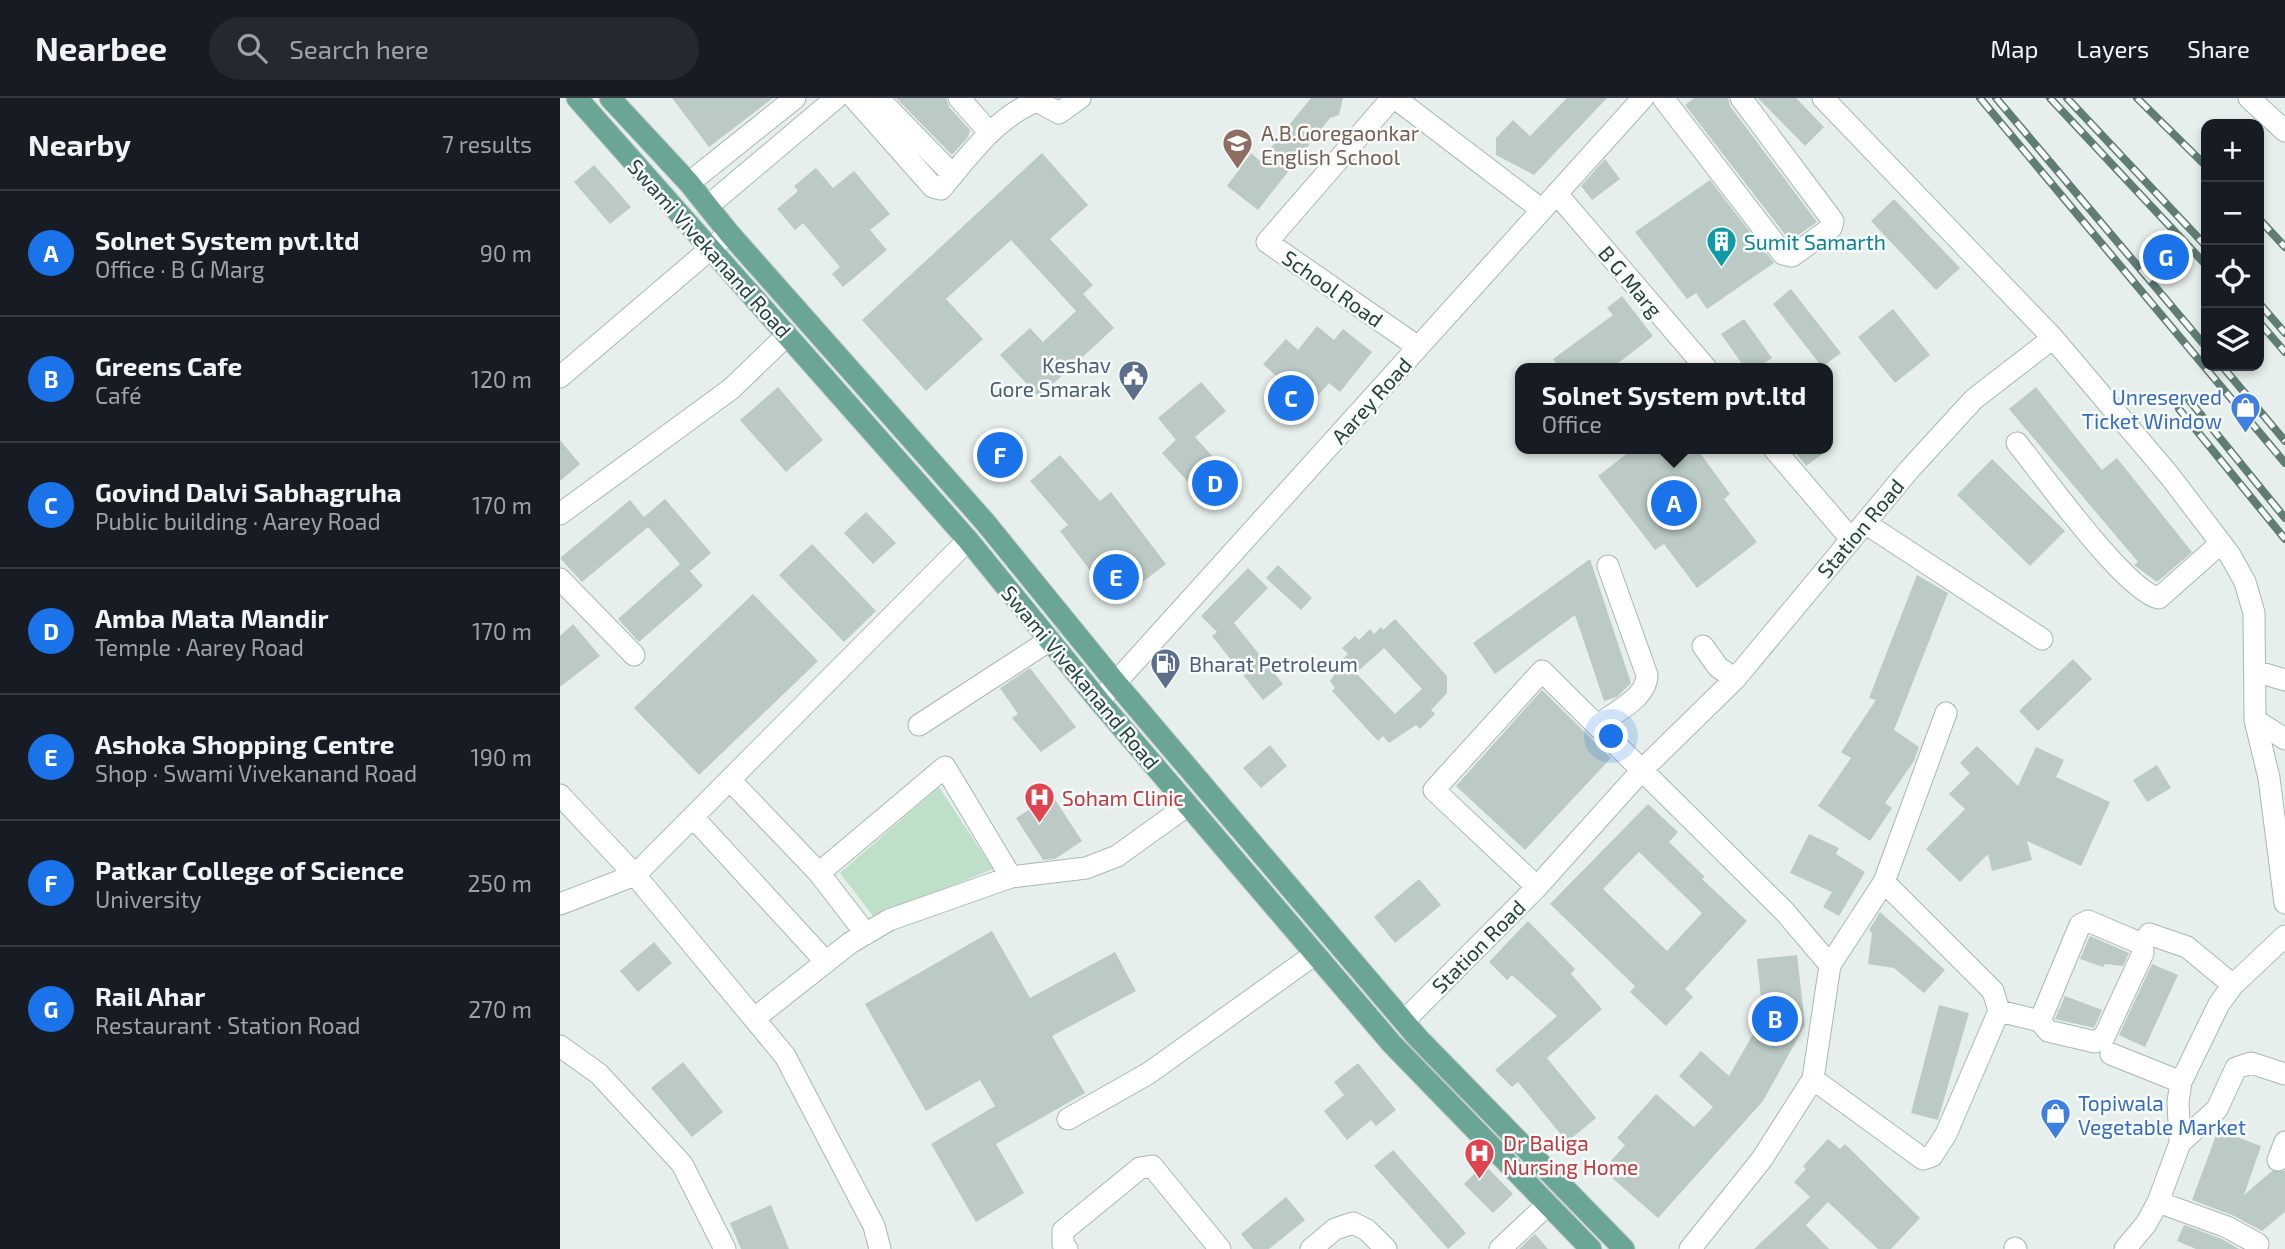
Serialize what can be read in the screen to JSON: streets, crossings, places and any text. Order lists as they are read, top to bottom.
{
  "streets": {
    "main road": ["Swami Vivekanand Road"],
    "street": [
      "B G Marg",
      "School Road",
      "Aarey Road",
      "Station Road"
    ]
  },
  "crossings": [
    ["Swami Vivekanand Road", "Aarey Road"],
    ["Swami Vivekanand Road", "Station Road"],
    ["B G Marg", "Aarey Road"],
    ["School Road", "Aarey Road"]
  ],
  "places": {
    "school or university": ["A.B.Goregaonkar English School"],
    "building": ["Sumit Samarth"],
    "public building": ["Keshav Gore Smarak"],
    "shop": ["Unreserved Ticket Window", "Topiwala Vegetable Market"],
    "fuel station": ["Bharat Petroleum"],
    "hospital": ["Soham Clinic", "Dr Baliga Nursing Home"]
  },
  "page": {
    "header": "Nearbee",
    "search": "Search here",
    "nav": ["Map", "Layers", "Share"],
    "heading": ["Nearby", "7 results"],
    "map_buttons": ["+", "−"],
    "list": [
      {
        "mark": "A",
        "name": "Solnet System pvt.ltd",
        "note": "Office · B G Marg",
        "value": "90 m"
      },
      {
        "mark": "B",
        "name": "Greens Cafe",
        "note": "Café",
        "value": "120 m"
      },
      {
        "mark": "C",
        "name": "Govind Dalvi Sabhagruha",
        "note": "Public building · Aarey Road",
        "value": "170 m"
      },
      {
        "mark": "D",
        "name": "Amba Mata Mandir",
        "note": "Temple · Aarey Road",
        "value": "170 m"
      },
      {
        "mark": "E",
        "name": "Ashoka Shopping Centre",
        "note": "Shop · Swami Vivekanand Road",
        "value": "190 m"
      },
      {
        "mark": "F",
        "name": "Patkar College of Science",
        "note": "University",
        "value": "250 m"
      },
      {
        "mark": "G",
        "name": "Rail Ahar",
        "note": "Restaurant · Station Road",
        "value": "270 m"
      }
    ],
    "pins": [
      "G",
      "C",
      "F",
      "D",
      "A",
      "E",
      "B"
    ],
    "popup": ["Solnet System pvt.ltd", "Office"]
  }
}
